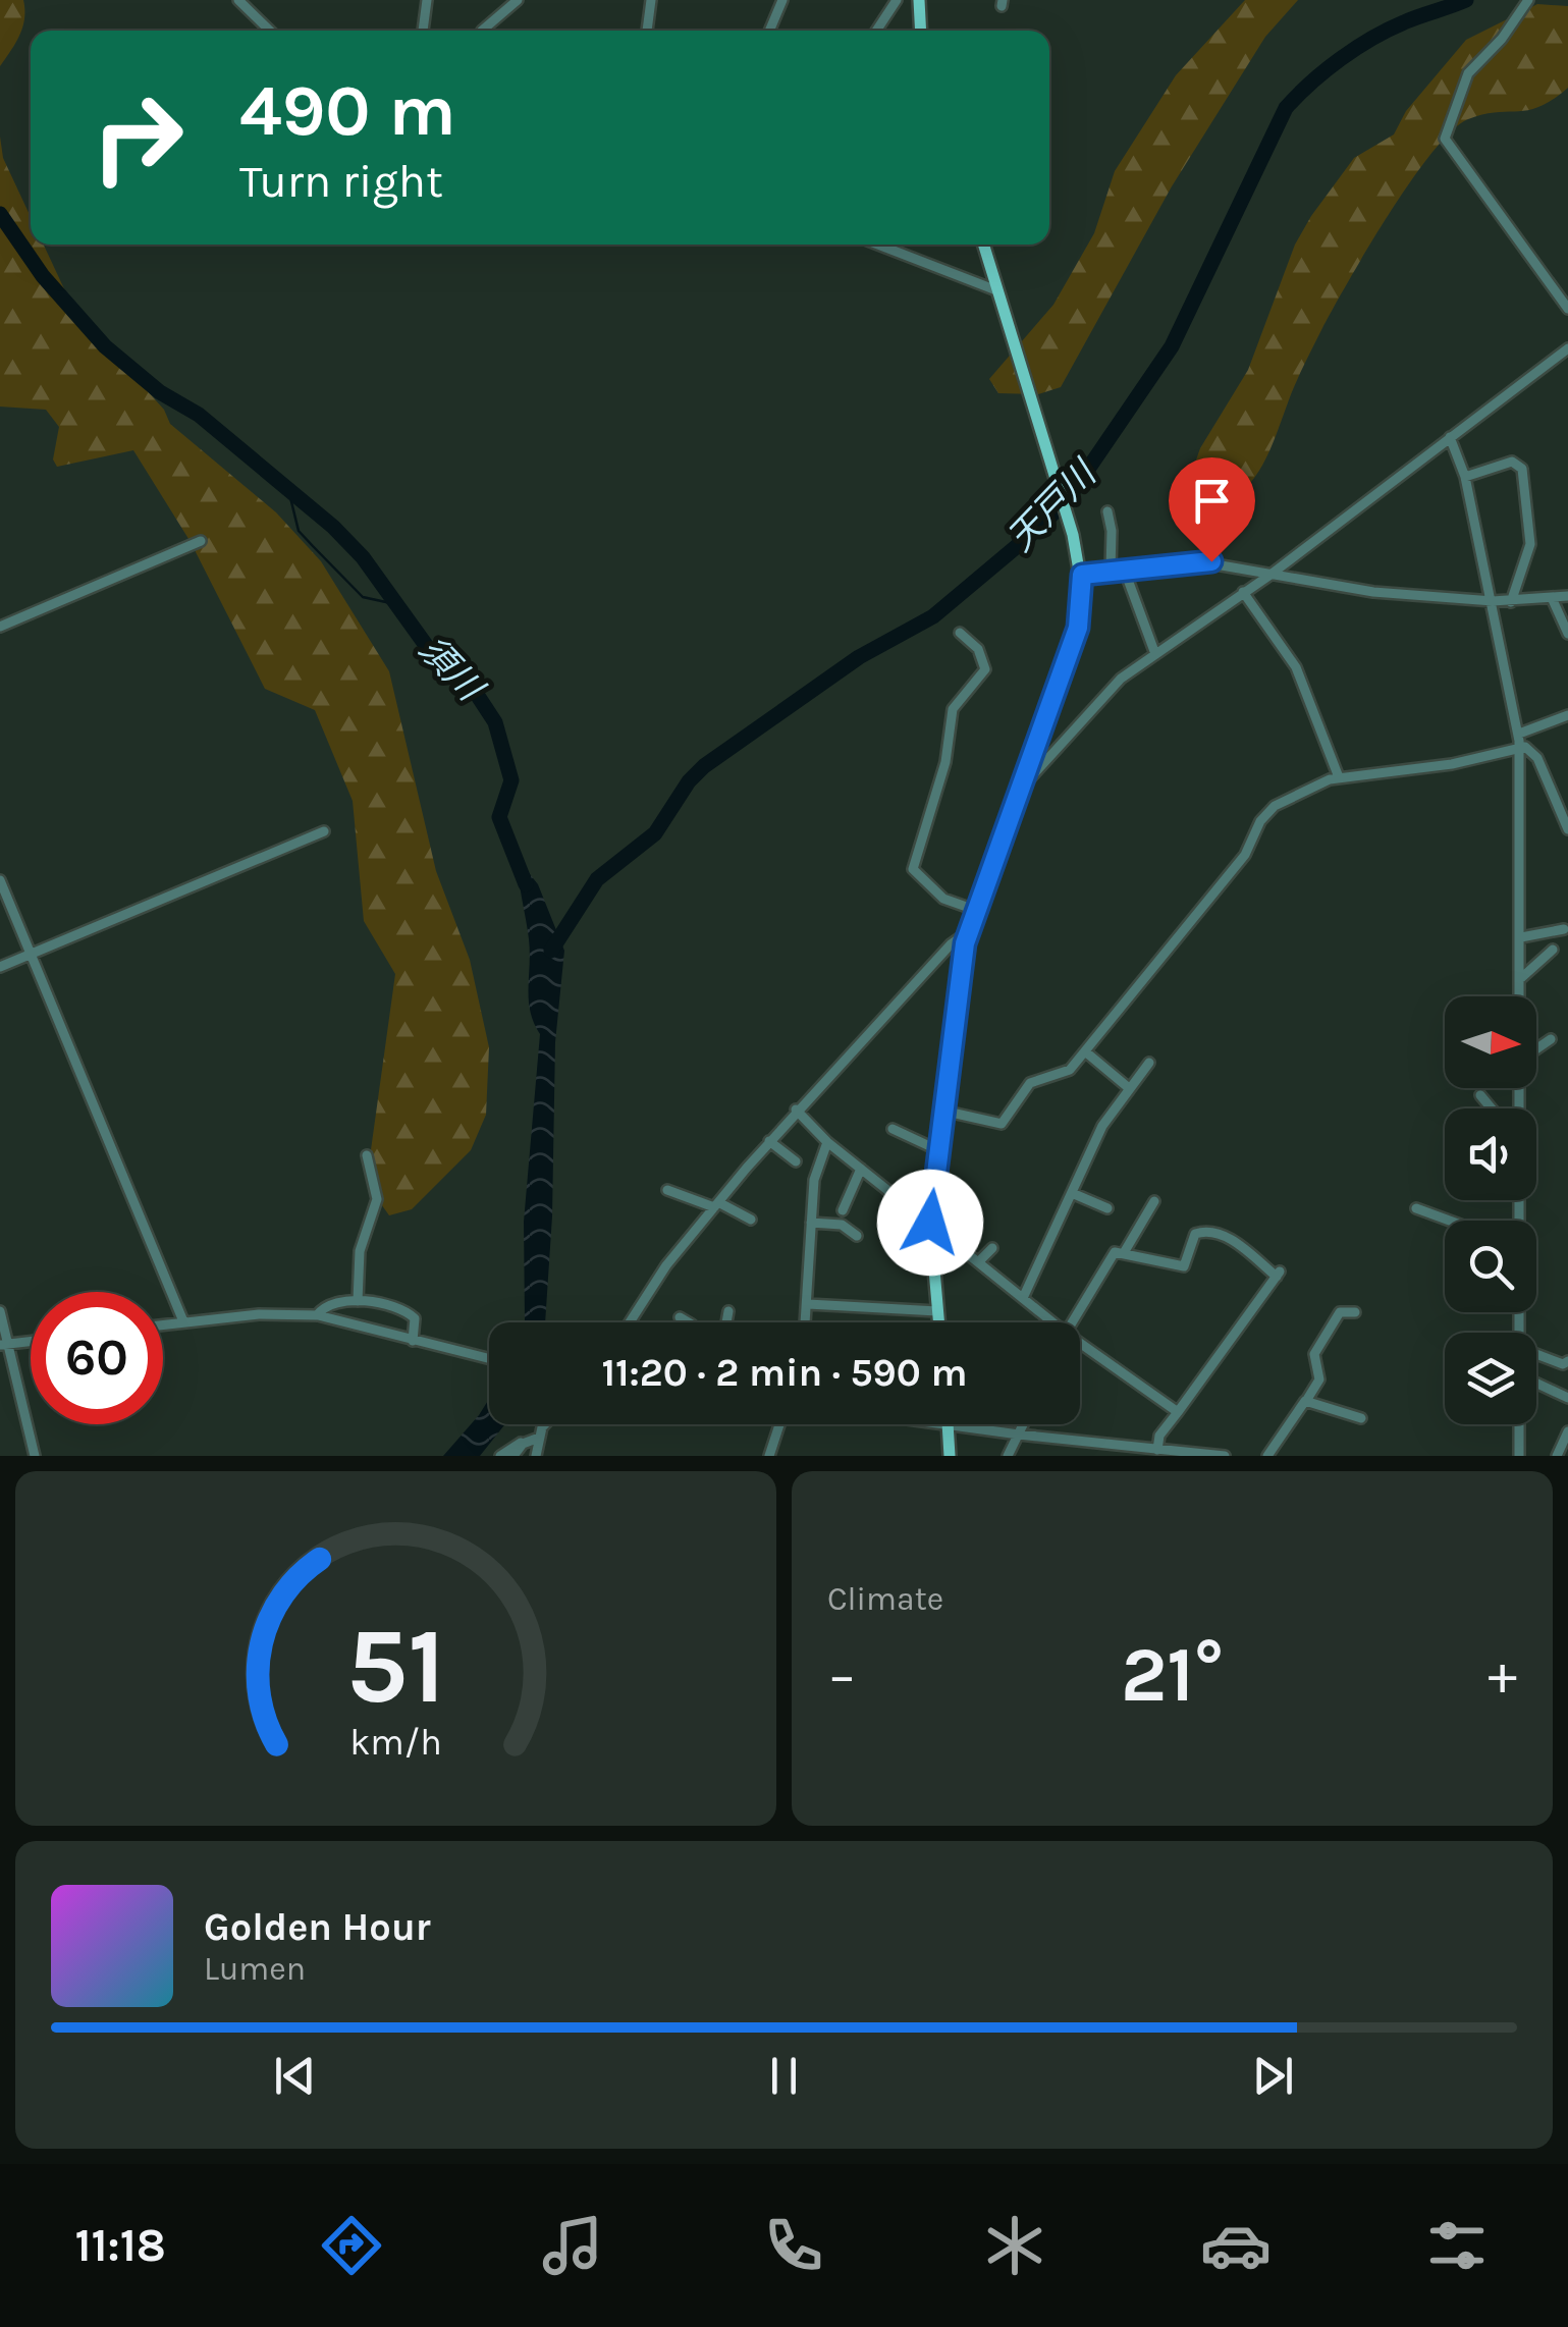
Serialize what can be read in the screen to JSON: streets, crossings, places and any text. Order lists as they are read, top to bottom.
{
  "water": ["天戸川", "須川"],
  "north": "right",
  "page": {
    "turn": ["490 m", "Turn right"],
    "limit": "60",
    "trip": "11:20 · 2 min · 590 m",
    "tile": "Climate",
    "heat": ["−", "21°", "+"],
    "song": ["Golden Hour", "Lumen"],
    "tabs": "11:18",
    "gauge": ["51", "km/h"]
  }
}
